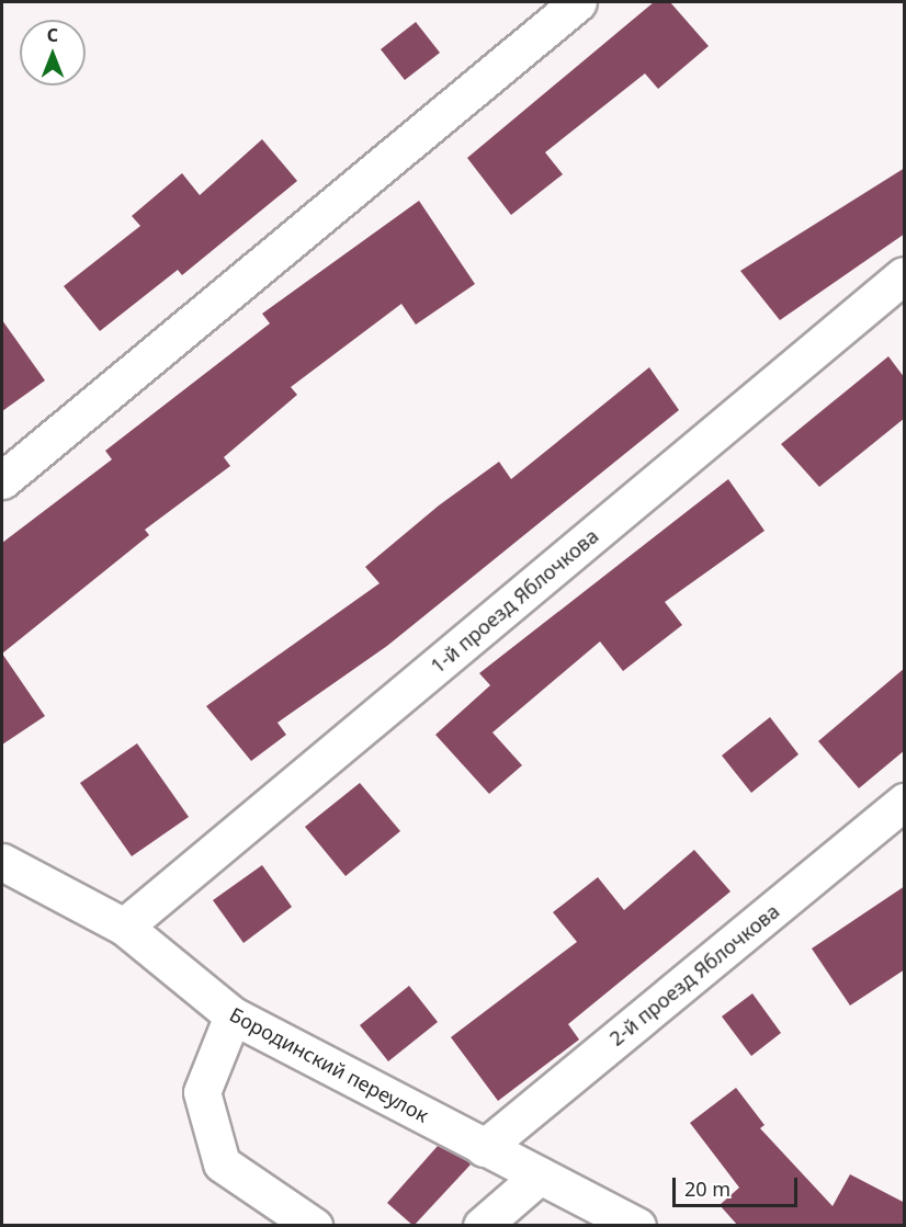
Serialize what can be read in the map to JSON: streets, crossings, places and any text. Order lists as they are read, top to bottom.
{
  "streets": {
    "street": ["1-й проезд Яблочкова", "2-й проезд Яблочкова", "Бородинский переулок"]
  },
  "crossings": [
    ["1-й проезд Яблочкова", "Бородинский переулок"],
    ["2-й проезд Яблочкова", "Бородинский переулок"]
  ],
  "scale_bar": "20 m",
  "north": "top"
}
